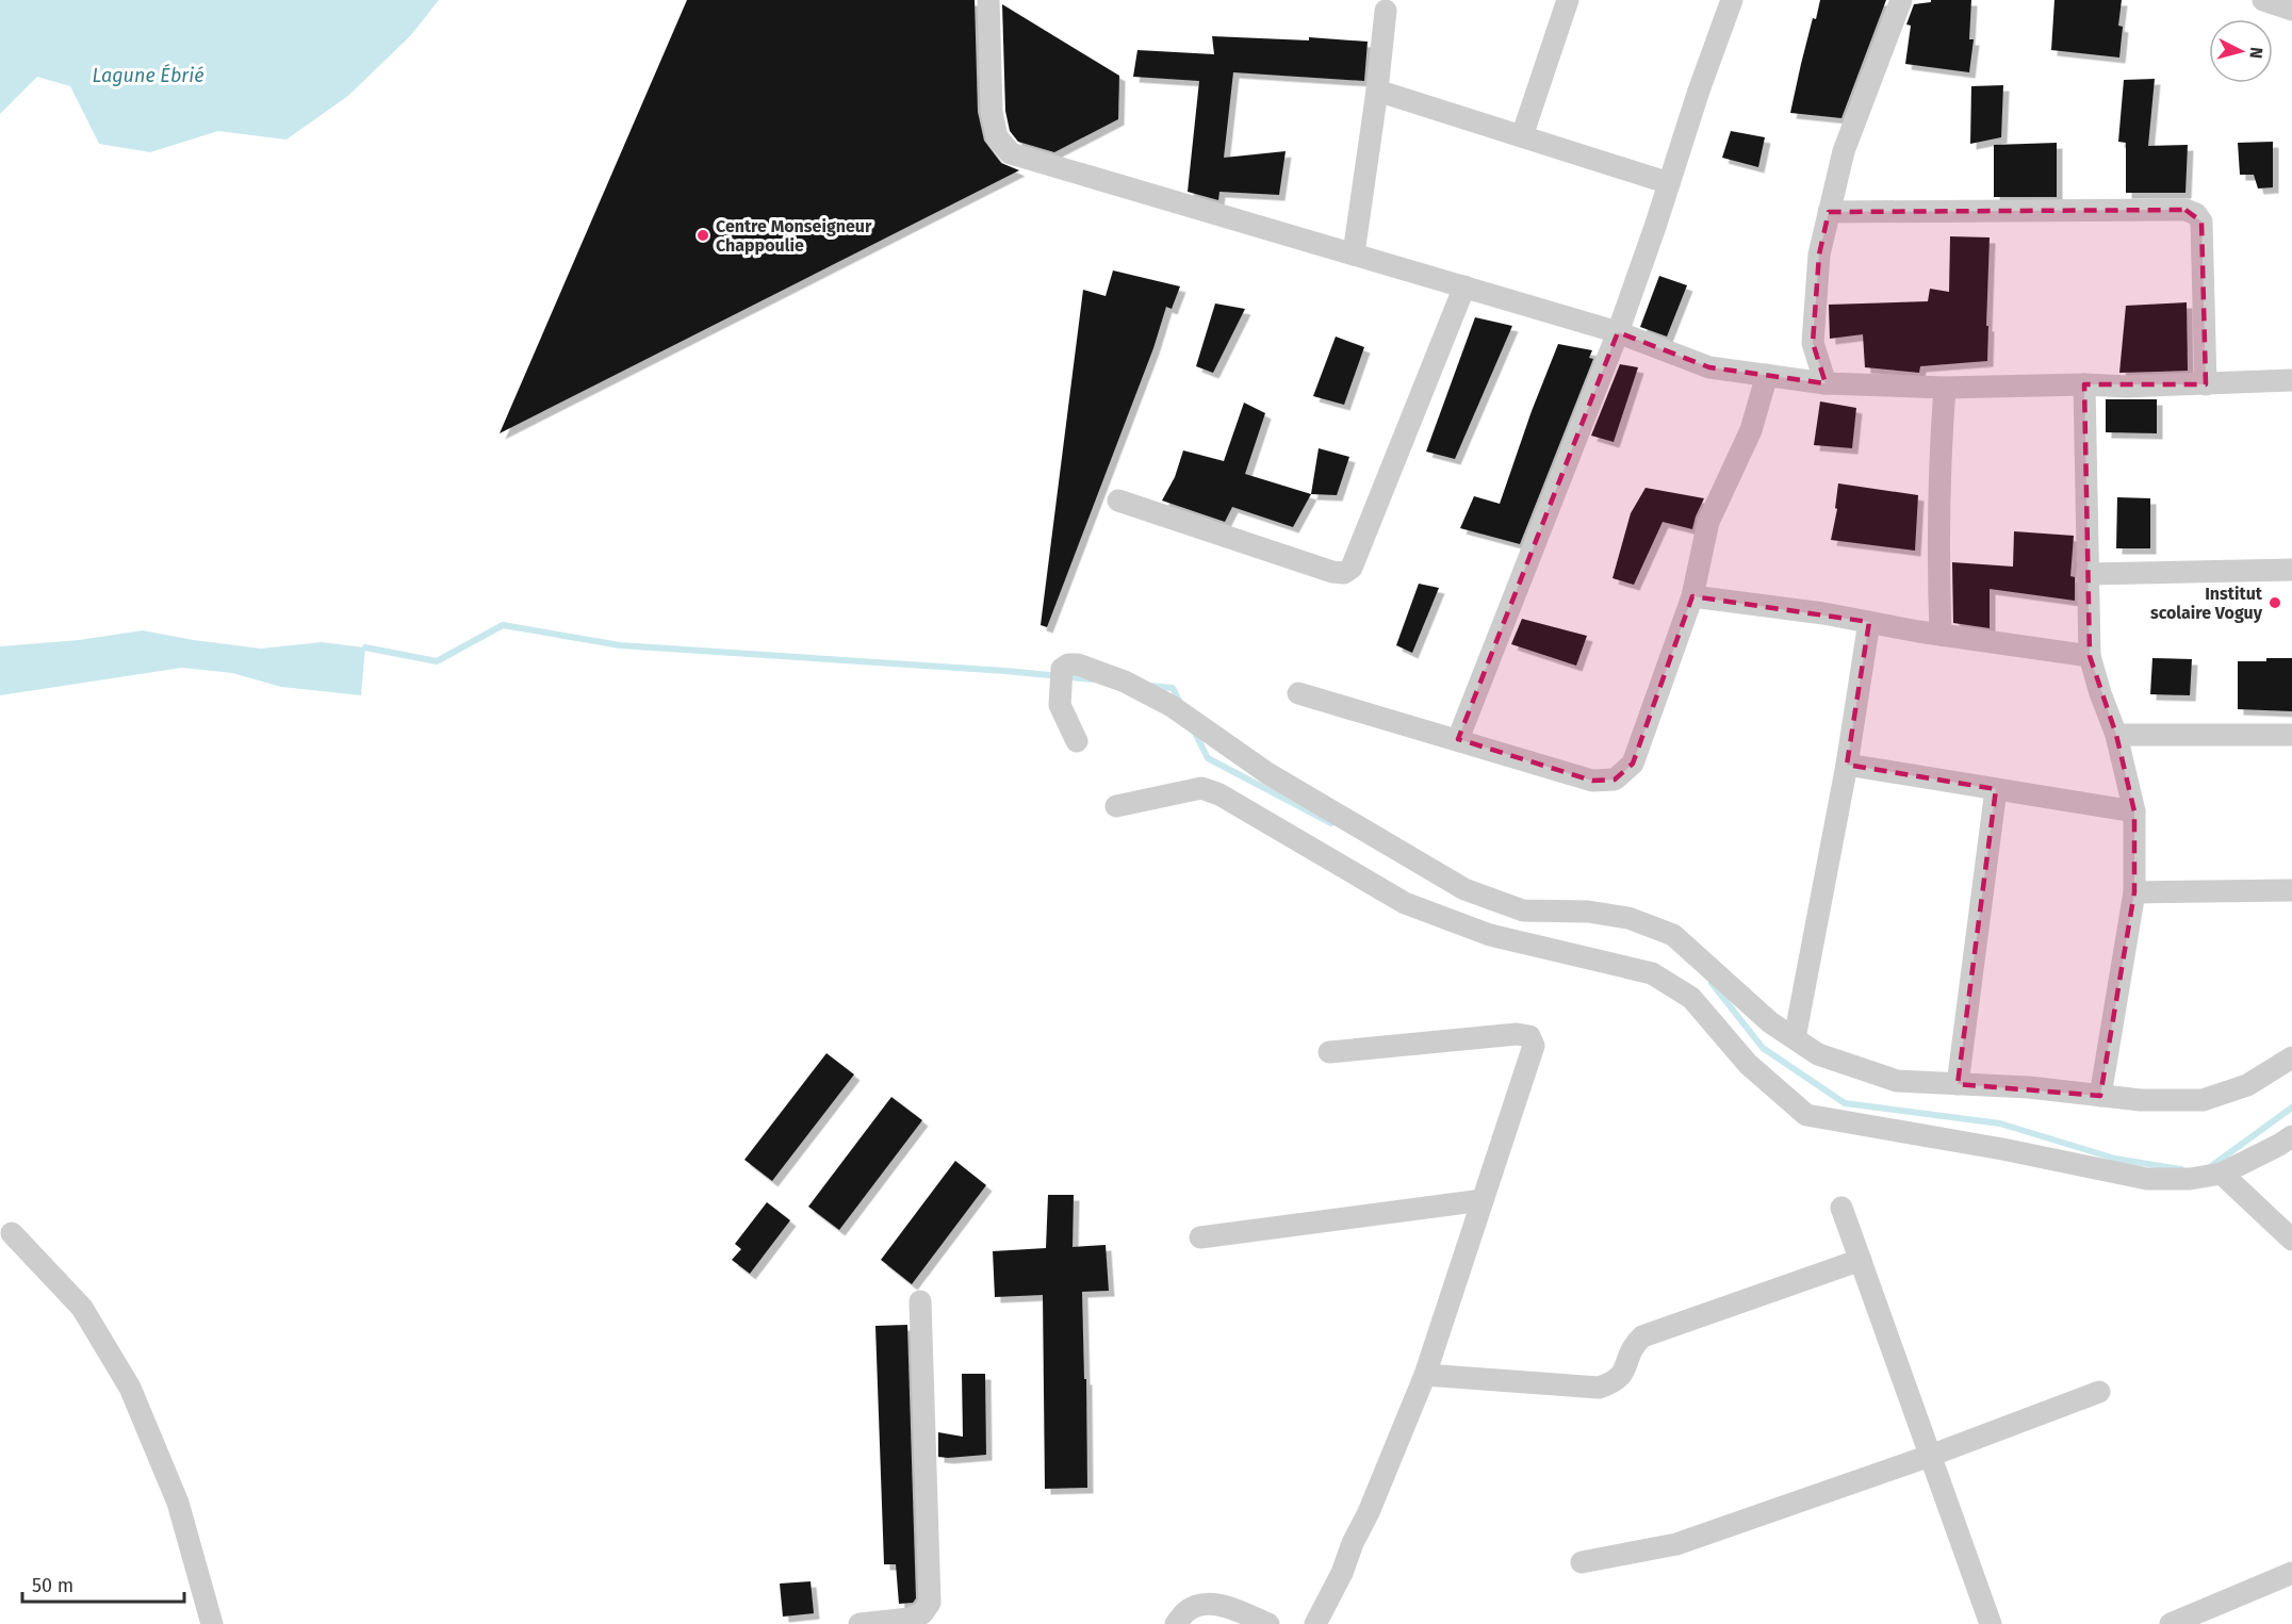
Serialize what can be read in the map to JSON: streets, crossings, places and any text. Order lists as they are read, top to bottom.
{
  "water": ["Lagune Ébrié"],
  "places": ["Centre Monseigneur Chappoulie", "Institut scolaire Voguy"],
  "scale_bar": "50 m",
  "north": "right"
}
